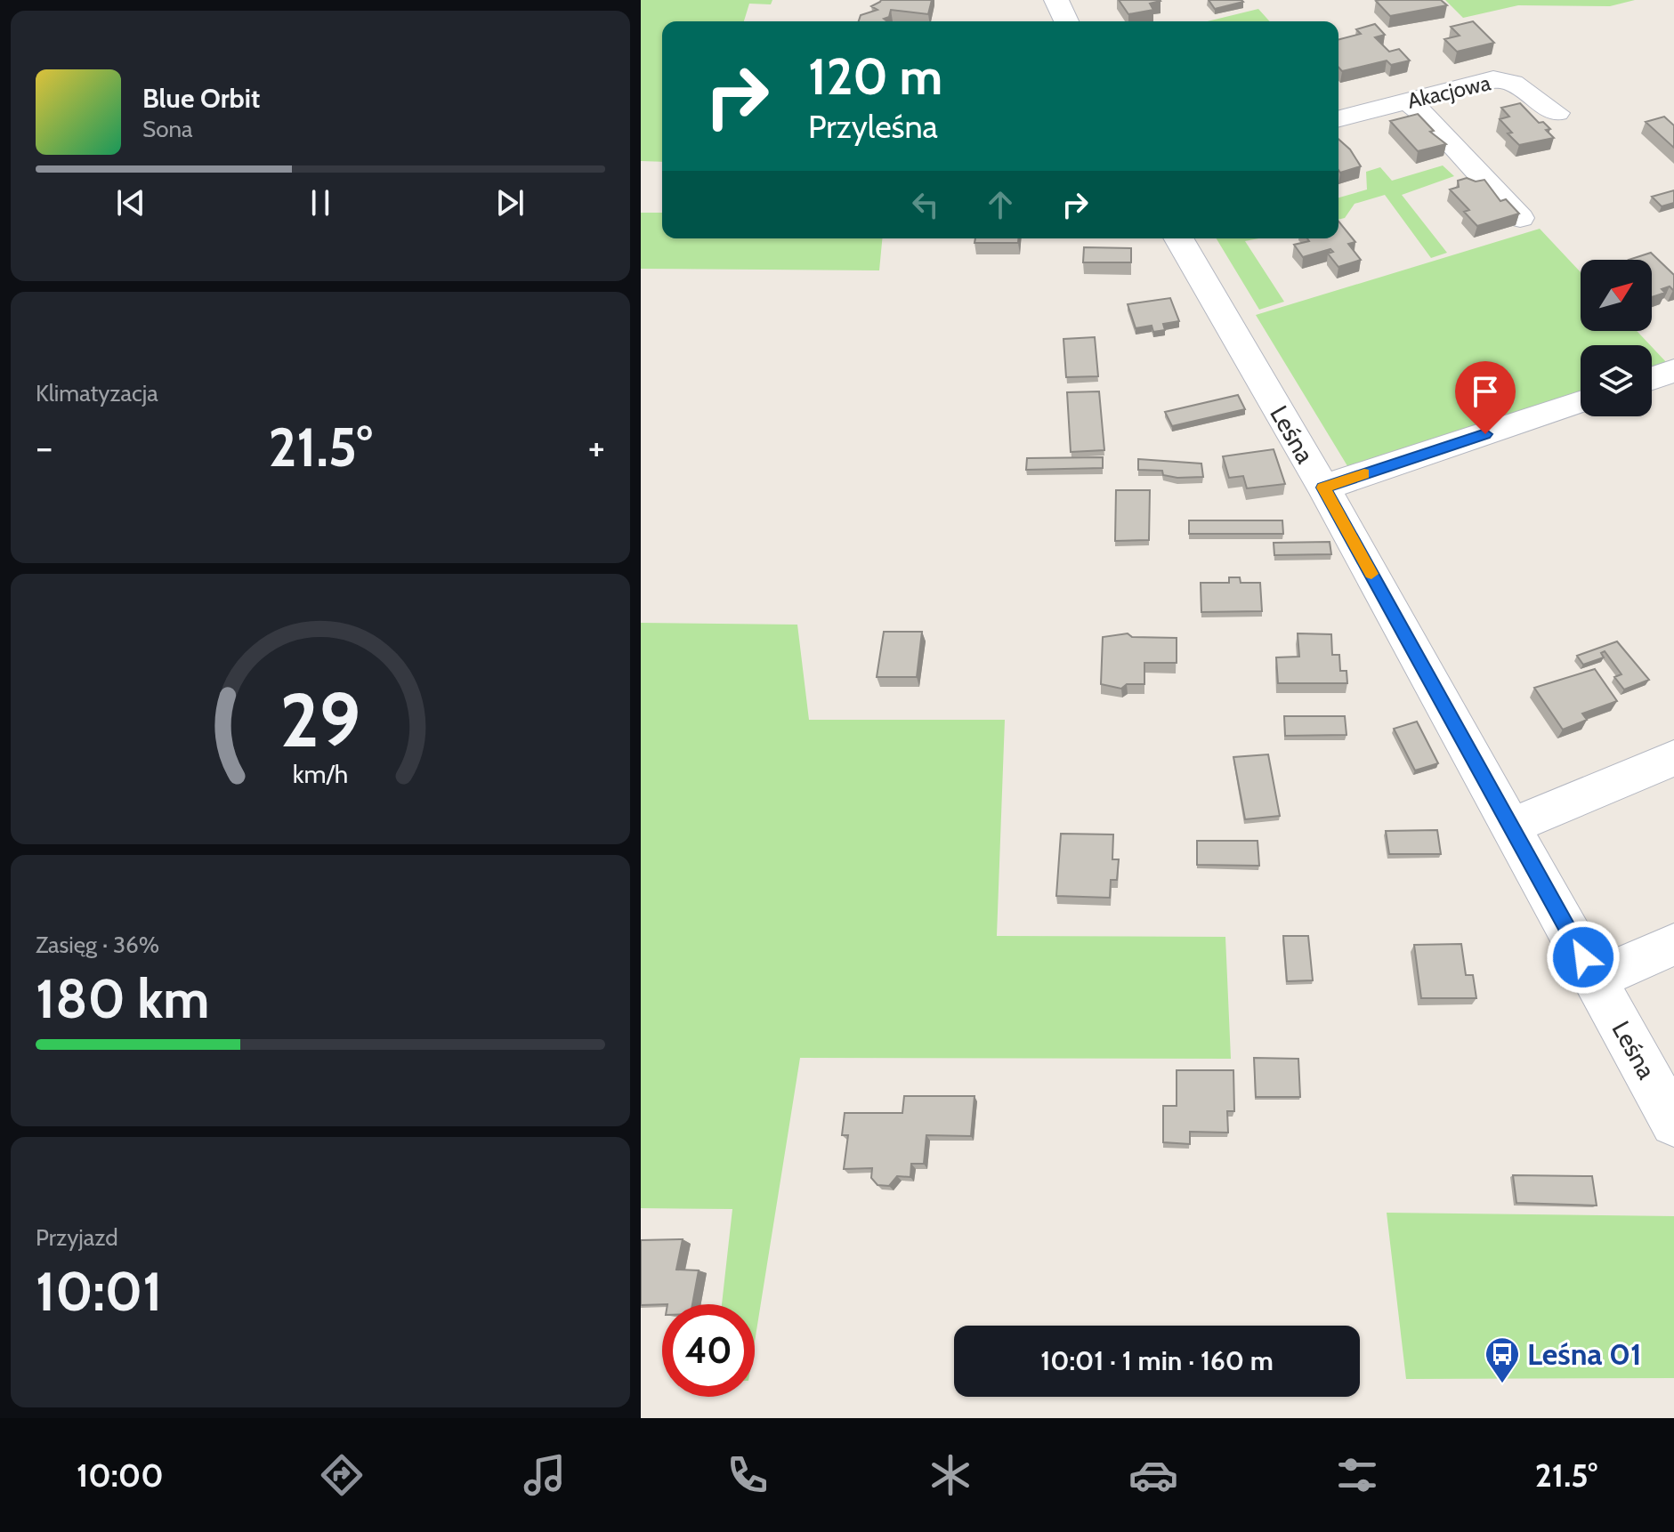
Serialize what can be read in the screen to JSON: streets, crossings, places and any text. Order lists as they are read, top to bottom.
{
  "streets": {
    "street": ["Akacjowa", "Leśna"]
  },
  "places": {
    "bus stop": ["Leśna 01"]
  },
  "north": "top right",
  "page": {
    "turn": ["120 m", "Przyleśna"],
    "song": ["Blue Orbit", "Sona"],
    "tile": [
      "Klimatyzacja",
      ["Zasięg · 36%", "180 km"],
      ["Przyjazd", "10:01"]
    ],
    "heat": ["−", "21.5°", "+"],
    "limit": "40",
    "trip": "10:01 · 1 min · 160 m",
    "tabs": ["10:00", "21.5°"],
    "gauge": ["29", "km/h"]
  }
}
